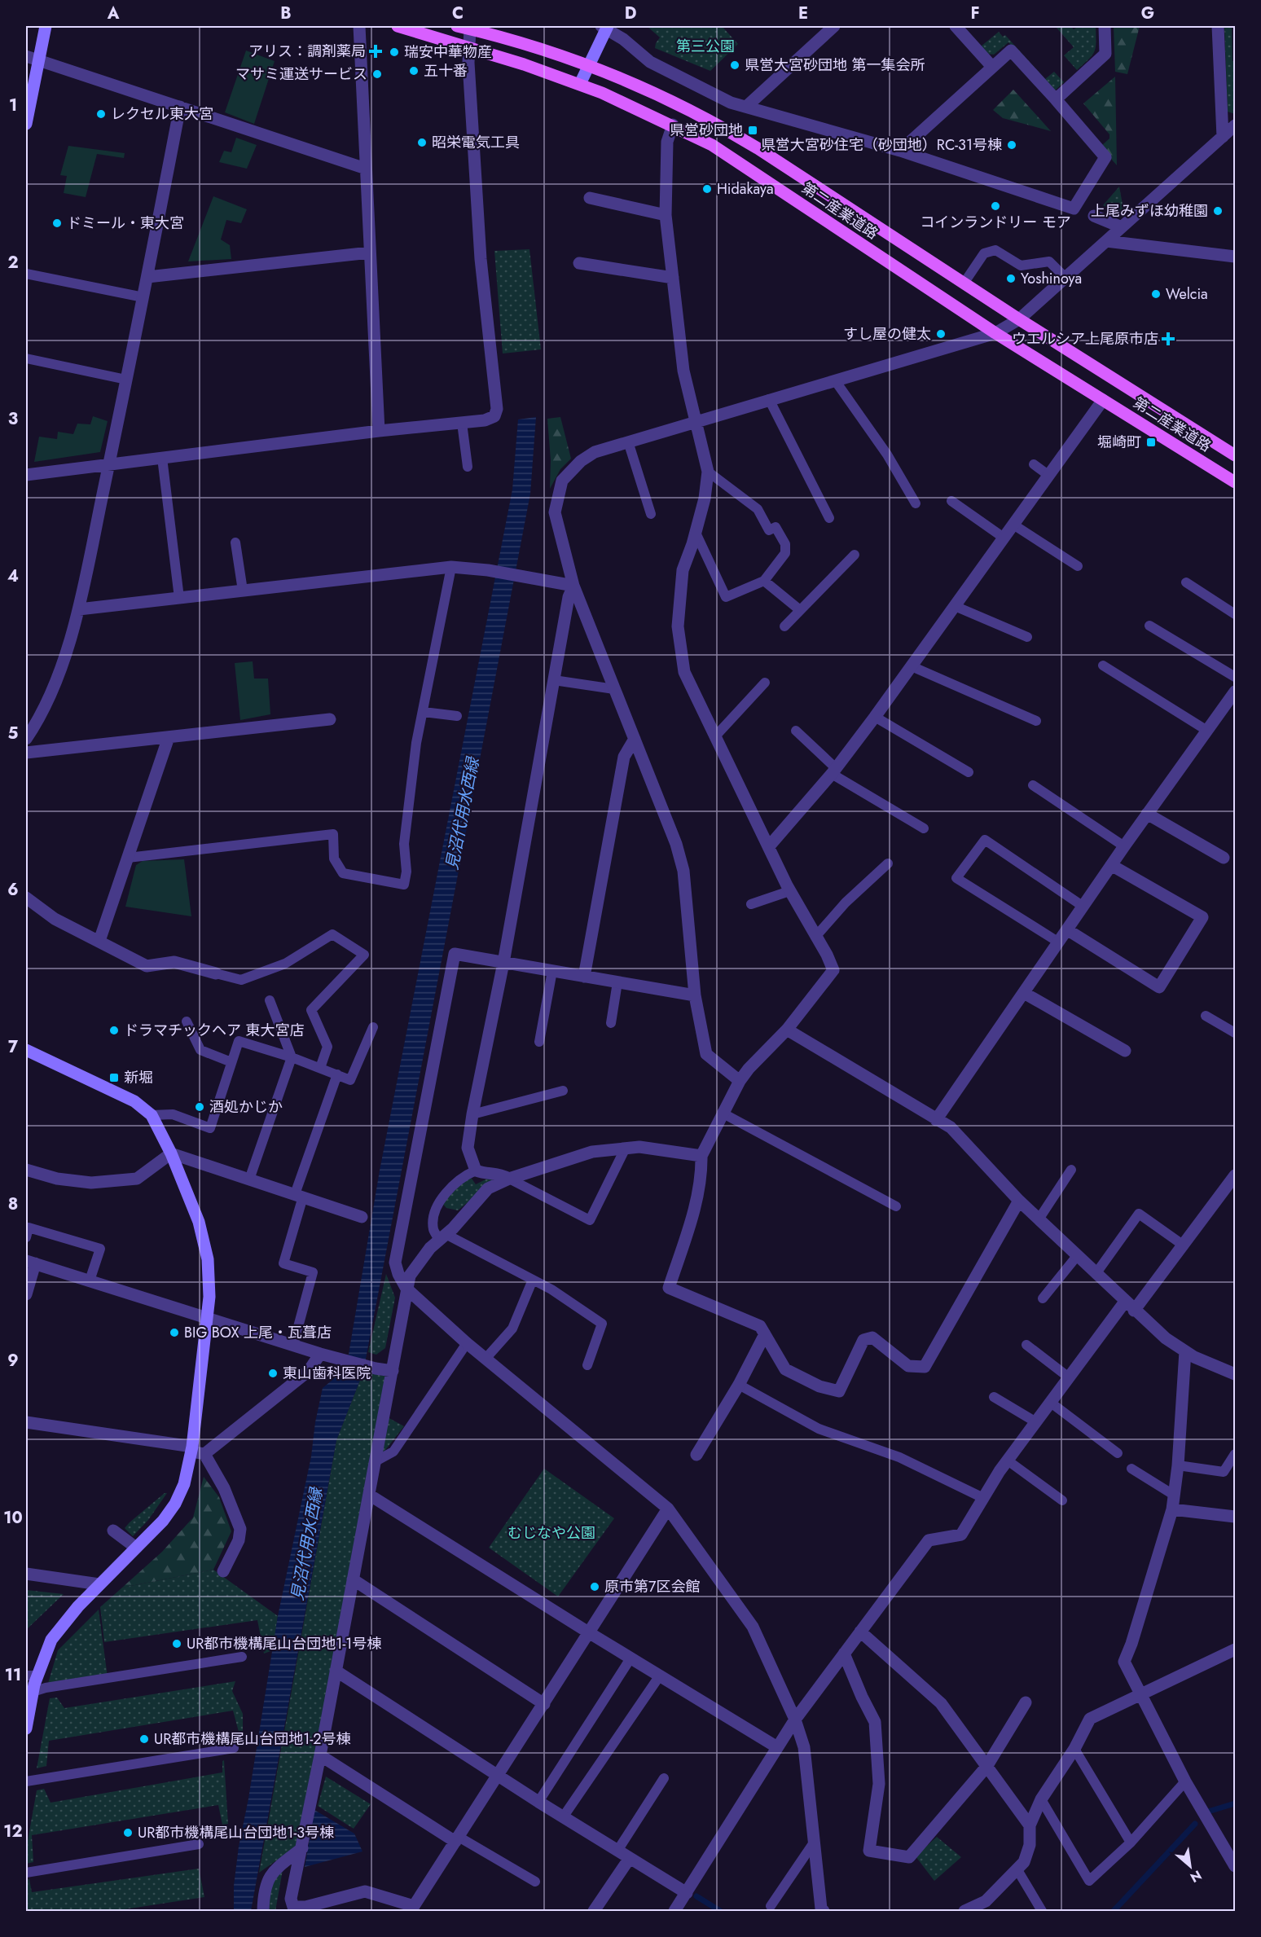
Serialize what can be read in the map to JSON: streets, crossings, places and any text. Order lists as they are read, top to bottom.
{
  "streets": {
    "main road": ["第二産業道路"]
  },
  "water": ["見沼代用水西緑", "見沼代用水西縁"],
  "parks": ["第三公園", "むじなや公園"],
  "places": {
    "health": ["アリス：調剤薬局", "ウエルシア上尾原市店"],
    "other": [
      "瑞安中華物産",
      "県営大宮砂団地 第一集会所",
      "五十番",
      "マサミ運送サービス",
      "レクセル東大宮",
      "昭栄電気工具",
      "県営大宮砂住宅（砂団地）RC-31号棟",
      "Hidakaya",
      "コインランドリー モア",
      "上尾みずほ幼稚園",
      "ドミール・東大宮",
      "Yoshinoya",
      "Welcia",
      "すし屋の健太",
      "ドラマチックヘア 東大宮店",
      "酒処かじか",
      "BIG BOX 上尾・瓦葺店",
      "東山歯科医院",
      "原市第7区会館",
      "UR都市機構尾山台団地1-1号棟",
      "UR都市機構尾山台団地1-2号棟",
      "UR都市機構尾山台団地1-3号棟"
    ],
    "transit": ["県営砂団地", "堀崎町", "新堀"]
  },
  "north": "bottom right",
  "grid": {
    "columns": [
      "A",
      "B",
      "C",
      "D",
      "E",
      "F",
      "G"
    ],
    "rows": [
      "1",
      "2",
      "3",
      "4",
      "5",
      "6",
      "7",
      "8",
      "9",
      "10",
      "11",
      "12"
    ]
  }
}
